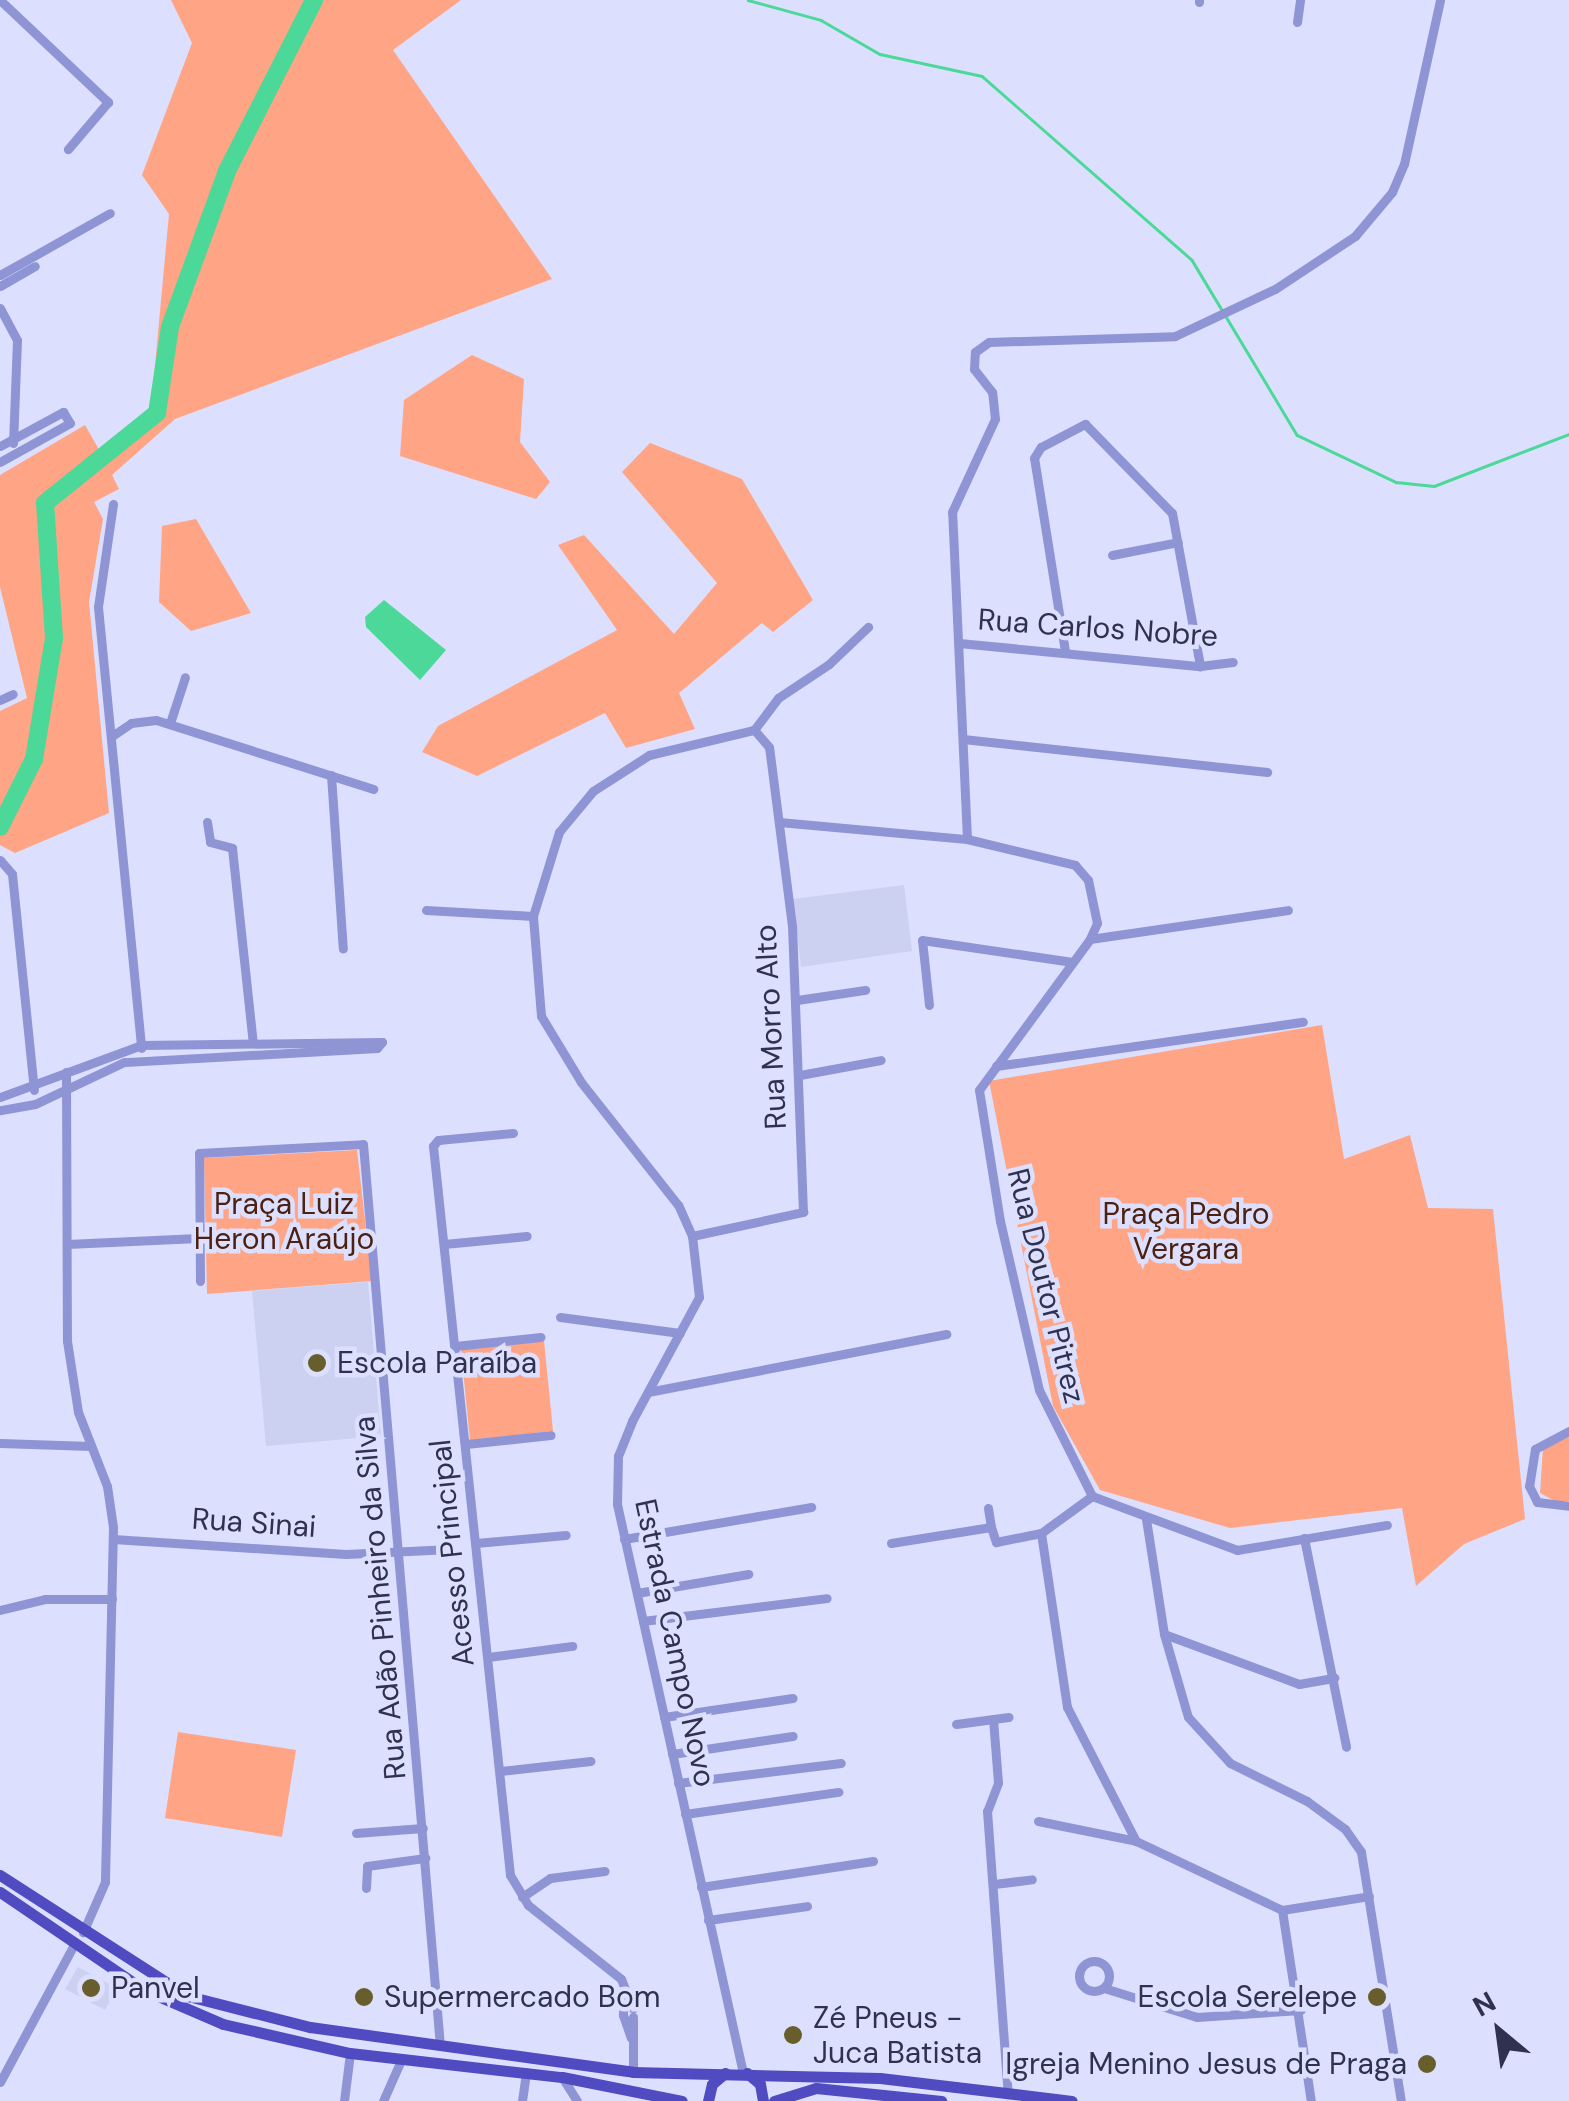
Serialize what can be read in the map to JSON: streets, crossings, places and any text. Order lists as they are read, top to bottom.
{
  "streets": {
    "street": [
      "Rua Carlos Nobre",
      "Rua Morro Alto",
      "Rua Doutor Pitrez",
      "Rua Sinai",
      "Acesso Principal",
      "Rua Adão Pinheiro da Silva",
      "Estrada Campo Novo"
    ]
  },
  "crossings": [
    ["Rua Morro Alto", "Estrada Campo Novo"],
    ["Rua Sinai", "Rua Adão Pinheiro da Silva"]
  ],
  "parks": ["Praça Luiz Heron Araújo", "Praça Pedro Vergara"],
  "places": [
    "Escola Paraíba",
    "Panvel",
    "Supermercado Bom",
    "Escola Serelepe",
    "Zé Pneus - Juca Batista",
    "Igreja Menino Jesus de Praga"
  ],
  "north": "top left"
}
